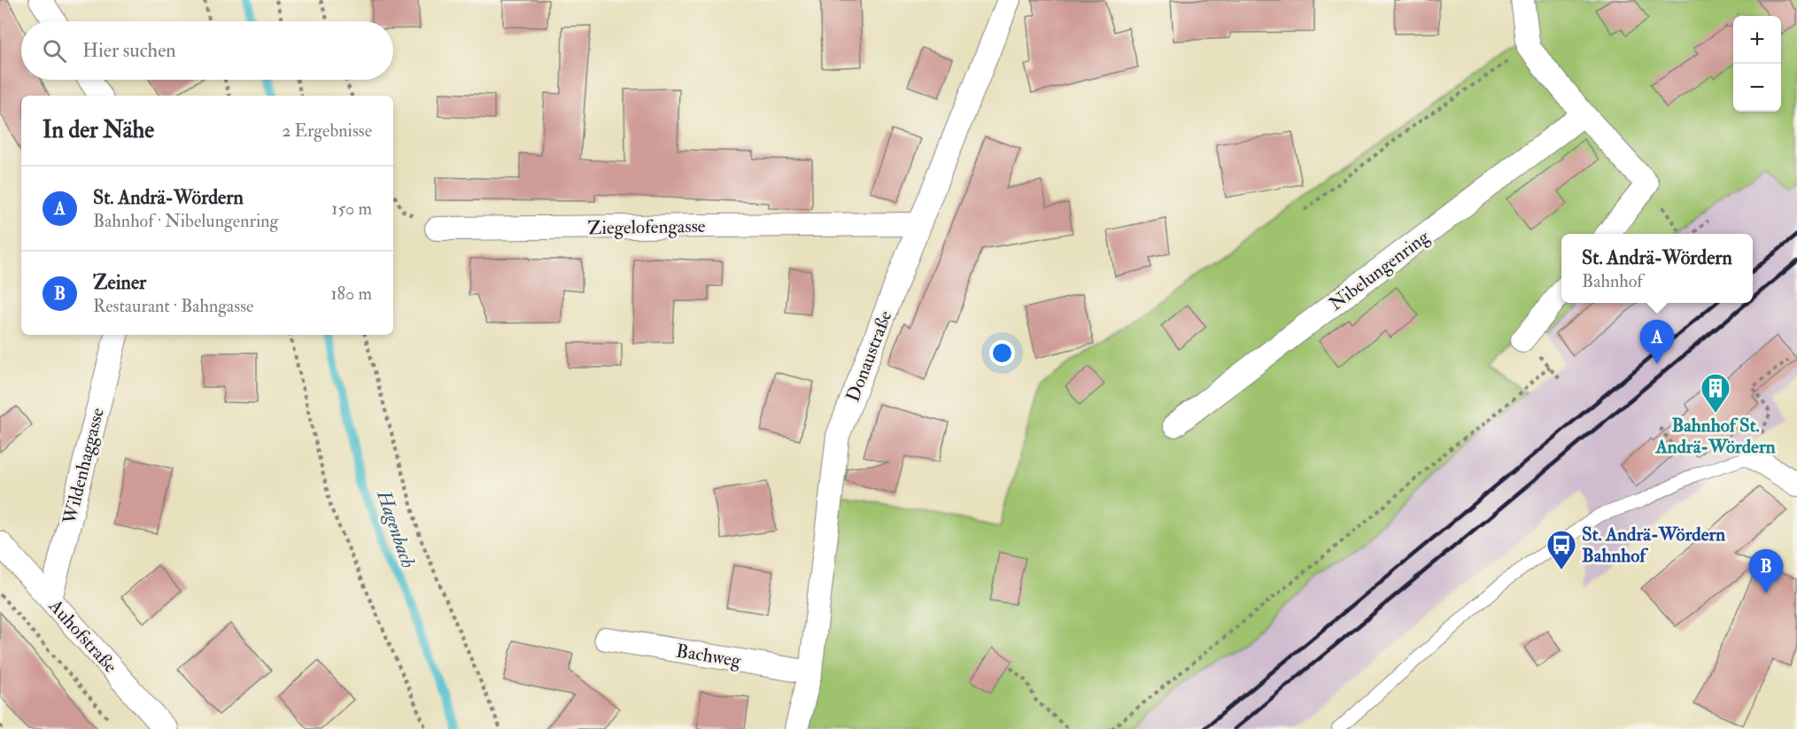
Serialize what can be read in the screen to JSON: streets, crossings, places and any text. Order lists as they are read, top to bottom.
{
  "streets": {
    "street": [
      "Ziegelofengasse",
      "Nibelungenring",
      "Donaustraße",
      "Wildenhaggasse",
      "Auhofstraße",
      "Bachweg"
    ]
  },
  "crossings": [
    ["Ziegelofengasse", "Donaustraße"],
    ["Donaustraße", "Bachweg"],
    ["Wildenhaggasse", "Auhofstraße"]
  ],
  "water": ["Hagenbach"],
  "places": {
    "building": ["Bahnhof St. Andrä-Wördern"],
    "bus stop": ["St. Andrä-Wördern Bahnhof"]
  },
  "page": {
    "map_buttons": ["+", "−"],
    "search": "Hier suchen",
    "heading": ["In der Nähe", "2 Ergebnisse"],
    "list": [
      {
        "mark": "A",
        "name": "St. Andrä-Wördern",
        "note": "Bahnhof · Nibelungenring",
        "value": "150 m"
      },
      {
        "mark": "B",
        "name": "Zeiner",
        "note": "Restaurant · Bahngasse",
        "value": "180 m"
      }
    ],
    "popup": ["St. Andrä-Wördern", "Bahnhof"],
    "pins": ["A", "B"]
  }
}
